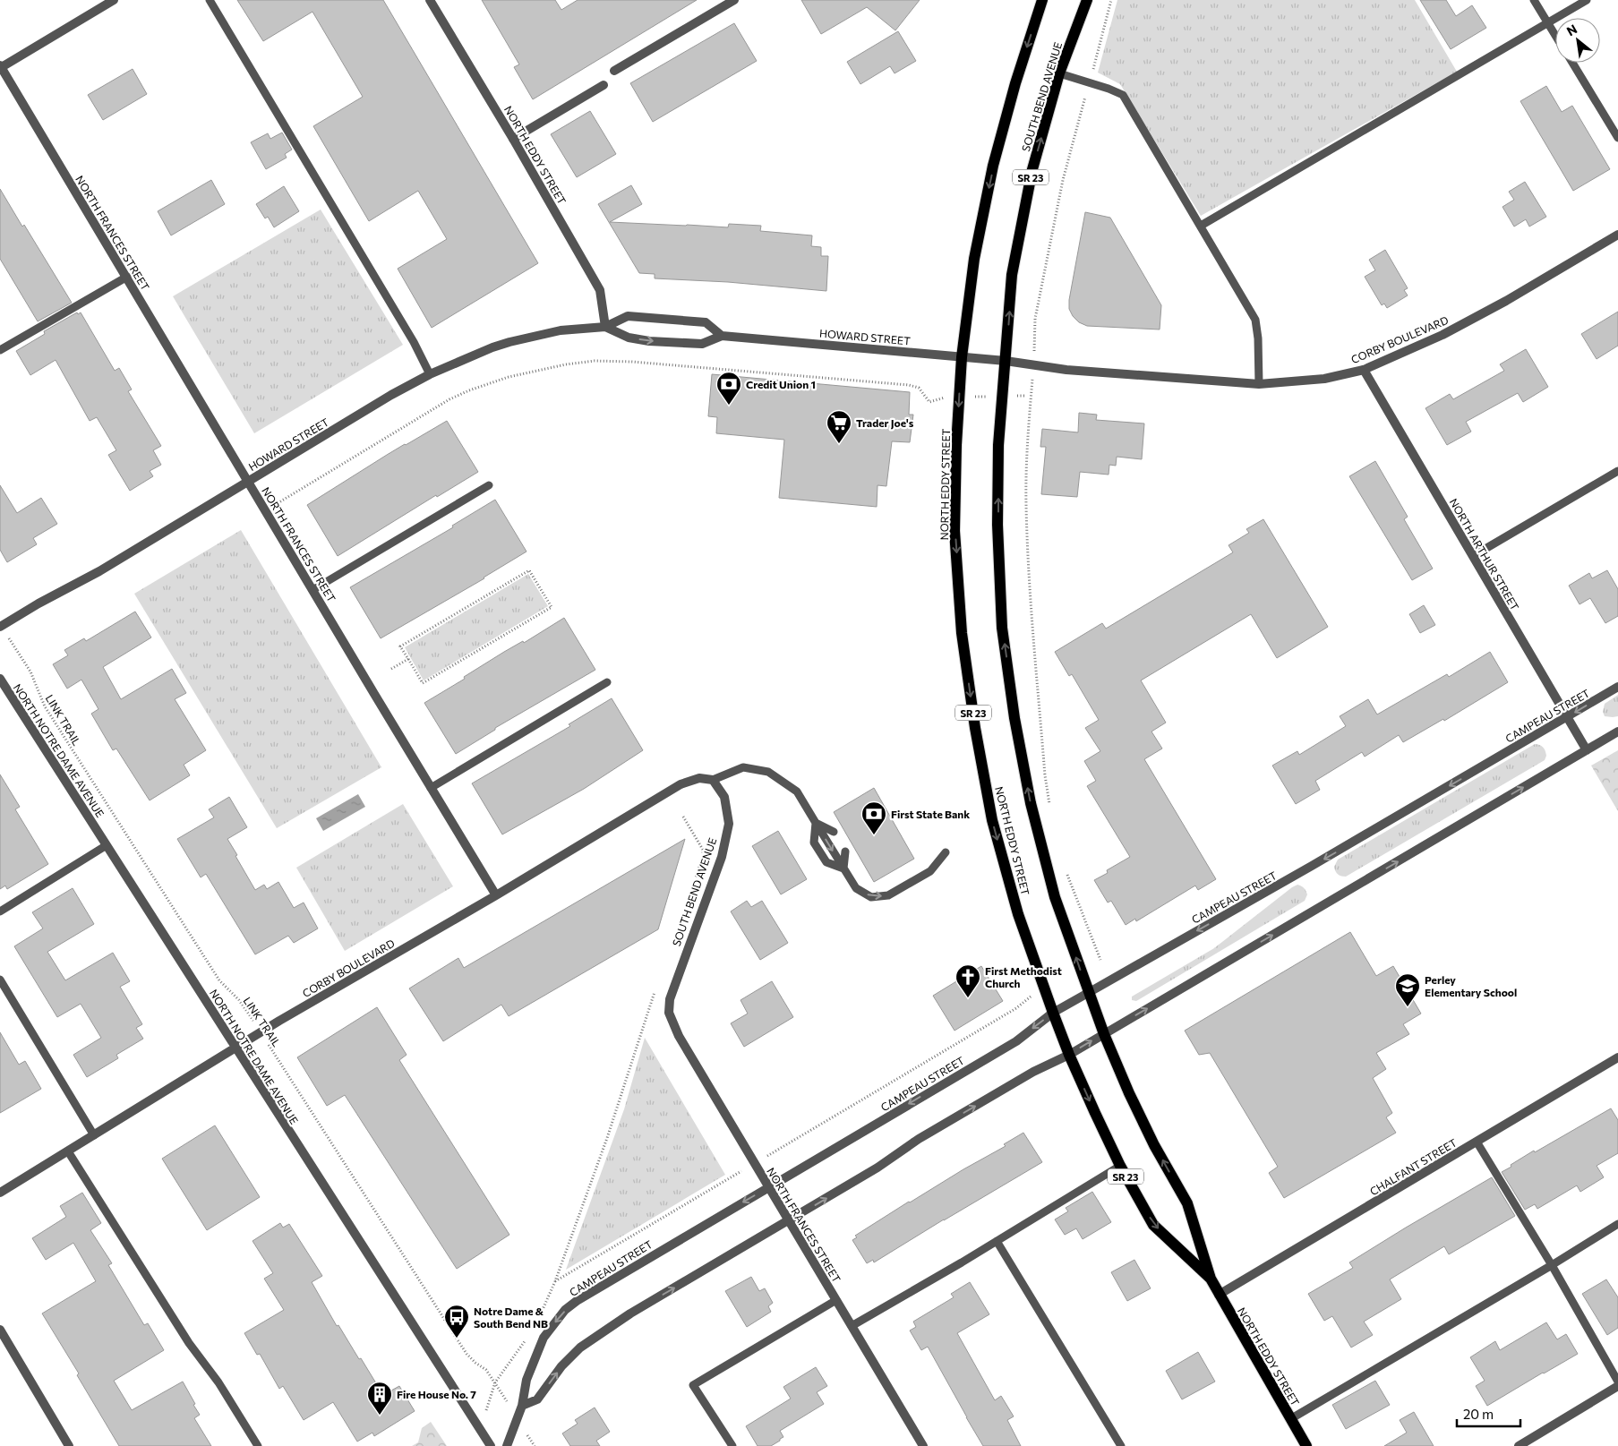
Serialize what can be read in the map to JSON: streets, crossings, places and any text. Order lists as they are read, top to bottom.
{
  "streets": {
    "main road": ["SOUTH BEND AVENUE", "NORTH EDDY STREET", "SR 23"],
    "street": [
      "NORTH FRANCES STREET",
      "HOWARD STREET",
      "CORBY BOULEVARD",
      "NORTH ARTHUR STREET",
      "CAMPEAU STREET",
      "NORTH NOTRE DAME AVENUE",
      "CHALFANT STREET"
    ],
    "path": ["LINK TRAIL"]
  },
  "crossings": [
    ["SOUTH BEND AVENUE", "NORTH EDDY STREET"],
    ["SOUTH BEND AVENUE", "NORTH FRANCES STREET"],
    ["SOUTH BEND AVENUE", "HOWARD STREET"],
    ["SOUTH BEND AVENUE", "CORBY BOULEVARD"],
    ["NORTH EDDY STREET", "SR 23"],
    ["NORTH EDDY STREET", "HOWARD STREET"],
    ["NORTH EDDY STREET", "CORBY BOULEVARD"],
    ["NORTH EDDY STREET", "CAMPEAU STREET"],
    ["NORTH EDDY STREET", "CHALFANT STREET"],
    ["SR 23", "HOWARD STREET"],
    ["NORTH FRANCES STREET", "HOWARD STREET"],
    ["NORTH FRANCES STREET", "CORBY BOULEVARD"],
    ["NORTH FRANCES STREET", "CAMPEAU STREET"],
    ["HOWARD STREET", "CORBY BOULEVARD"],
    ["HOWARD STREET", "LINK TRAIL"],
    ["CORBY BOULEVARD", "NORTH ARTHUR STREET"],
    ["CORBY BOULEVARD", "LINK TRAIL"],
    ["CORBY BOULEVARD", "NORTH NOTRE DAME AVENUE"],
    ["NORTH ARTHUR STREET", "CAMPEAU STREET"]
  ],
  "places": {
    "bank": ["Credit Union 1", "First State Bank"],
    "supermarket": ["Trader Joe's"],
    "church": ["First Methodist Church"],
    "school or university": ["Perley Elementary School"],
    "bus stop": ["Notre Dame & South Bend NB"],
    "building": ["Fire House No. 7"]
  },
  "scale_bar": "20 m",
  "north": "top left"
}
